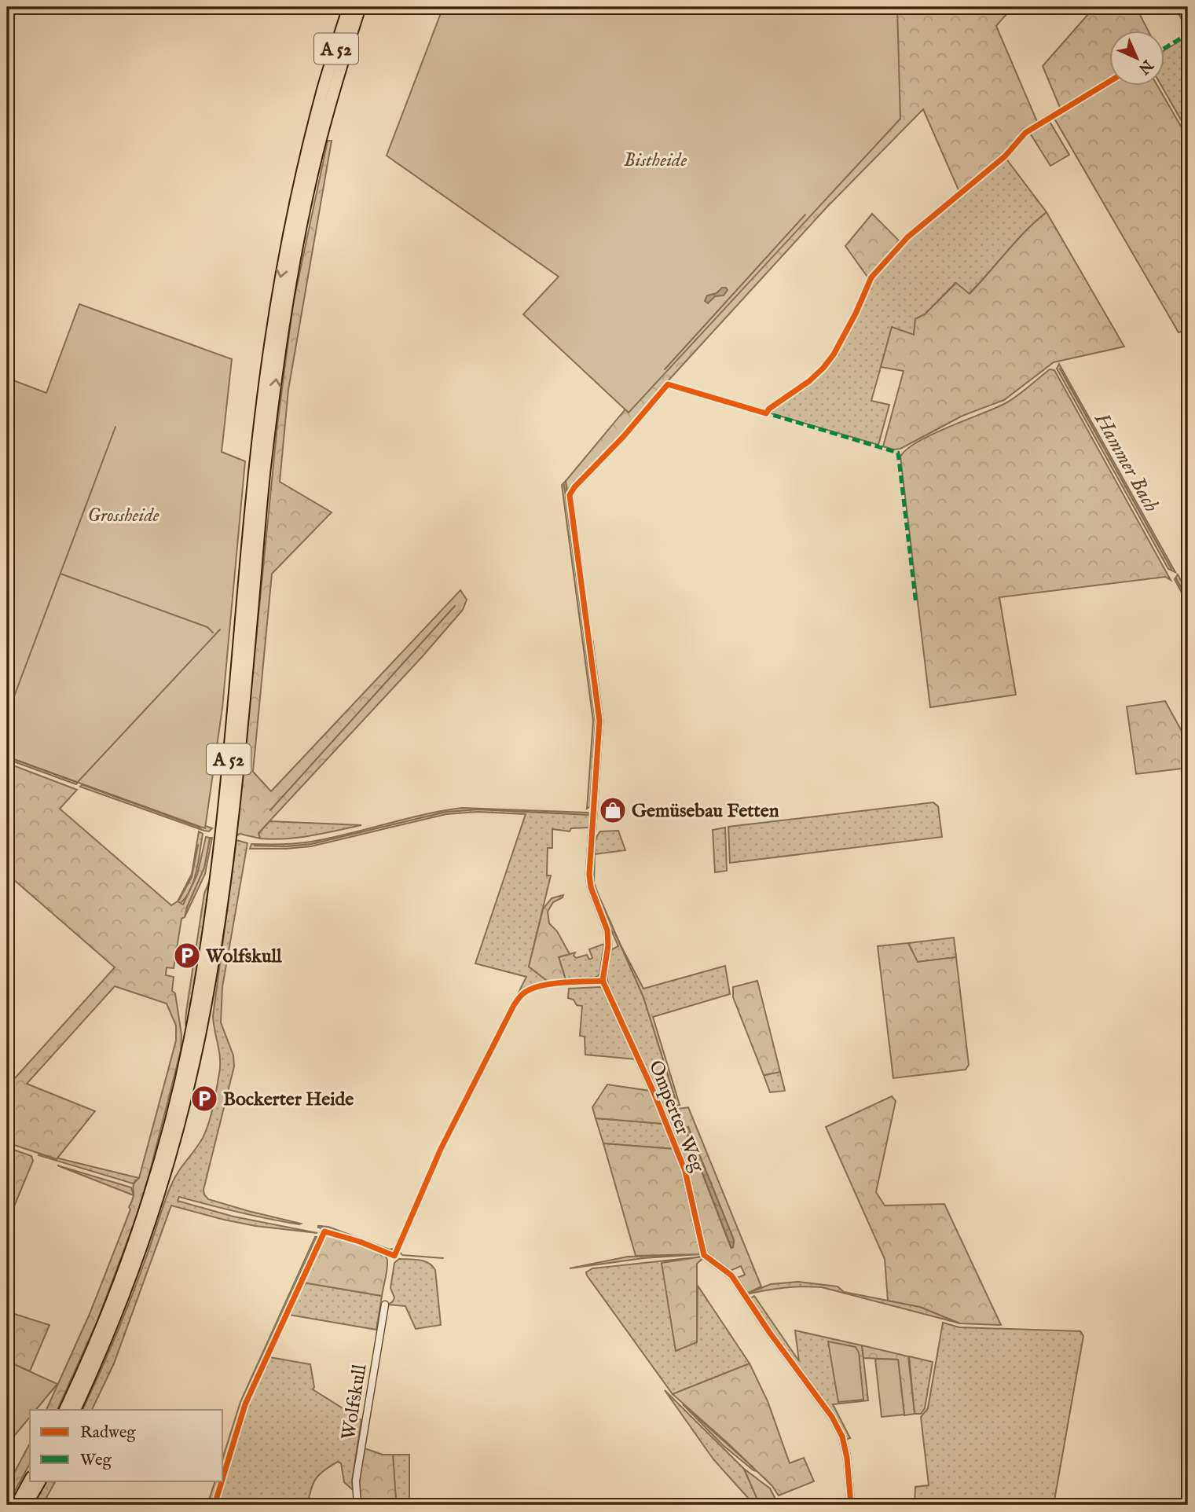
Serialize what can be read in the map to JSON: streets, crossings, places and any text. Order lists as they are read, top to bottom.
{
  "streets": {
    "highway": ["A 52"],
    "street": ["Omperter Weg", "Wolfskull"]
  },
  "water": ["Hammer Bach"],
  "parks": ["Bistheide", "Grossheide"],
  "places": {
    "shop": ["Gemüsebau Fetten"],
    "parking": ["Wolfskull", "Bockerter Heide"]
  },
  "legend": ["Radweg", "Weg"],
  "north": "bottom right"
}
